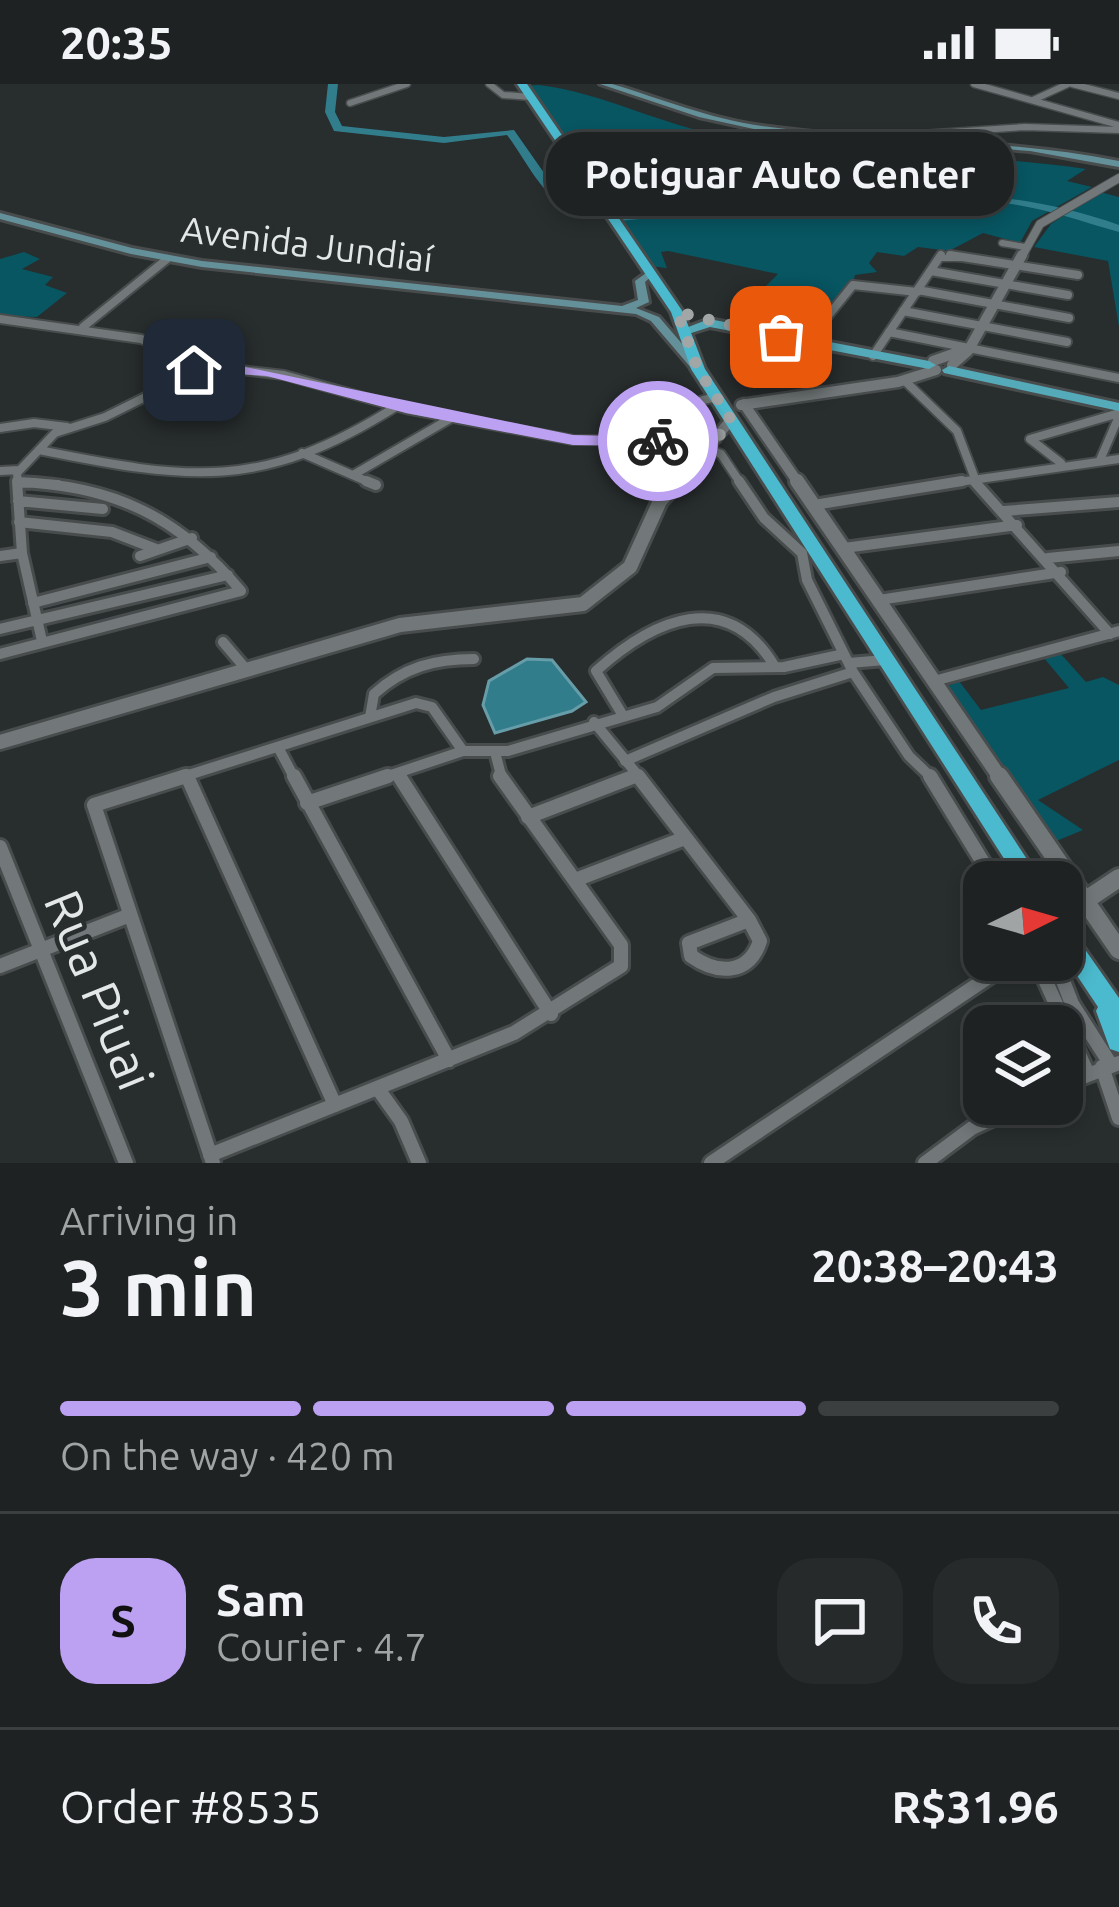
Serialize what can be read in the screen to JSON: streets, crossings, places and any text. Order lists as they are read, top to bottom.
{
  "streets": {
    "main road": ["Avenida Jundiaí"],
    "street": ["Rua Piuai"]
  },
  "places": ["Potiguar Auto Center"],
  "north": "right",
  "page": {
    "status": "20:35",
    "bubble": "Potiguar Auto Center",
    "heading": ["3 min", "Arriving in", "20:38–20:43"],
    "panel": [
      "Sam",
      "Courier · 4.7",
      "Order #8535",
      "R$31.96"
    ],
    "bar": "On the way · 420 m",
    "round": "S"
  }
}
